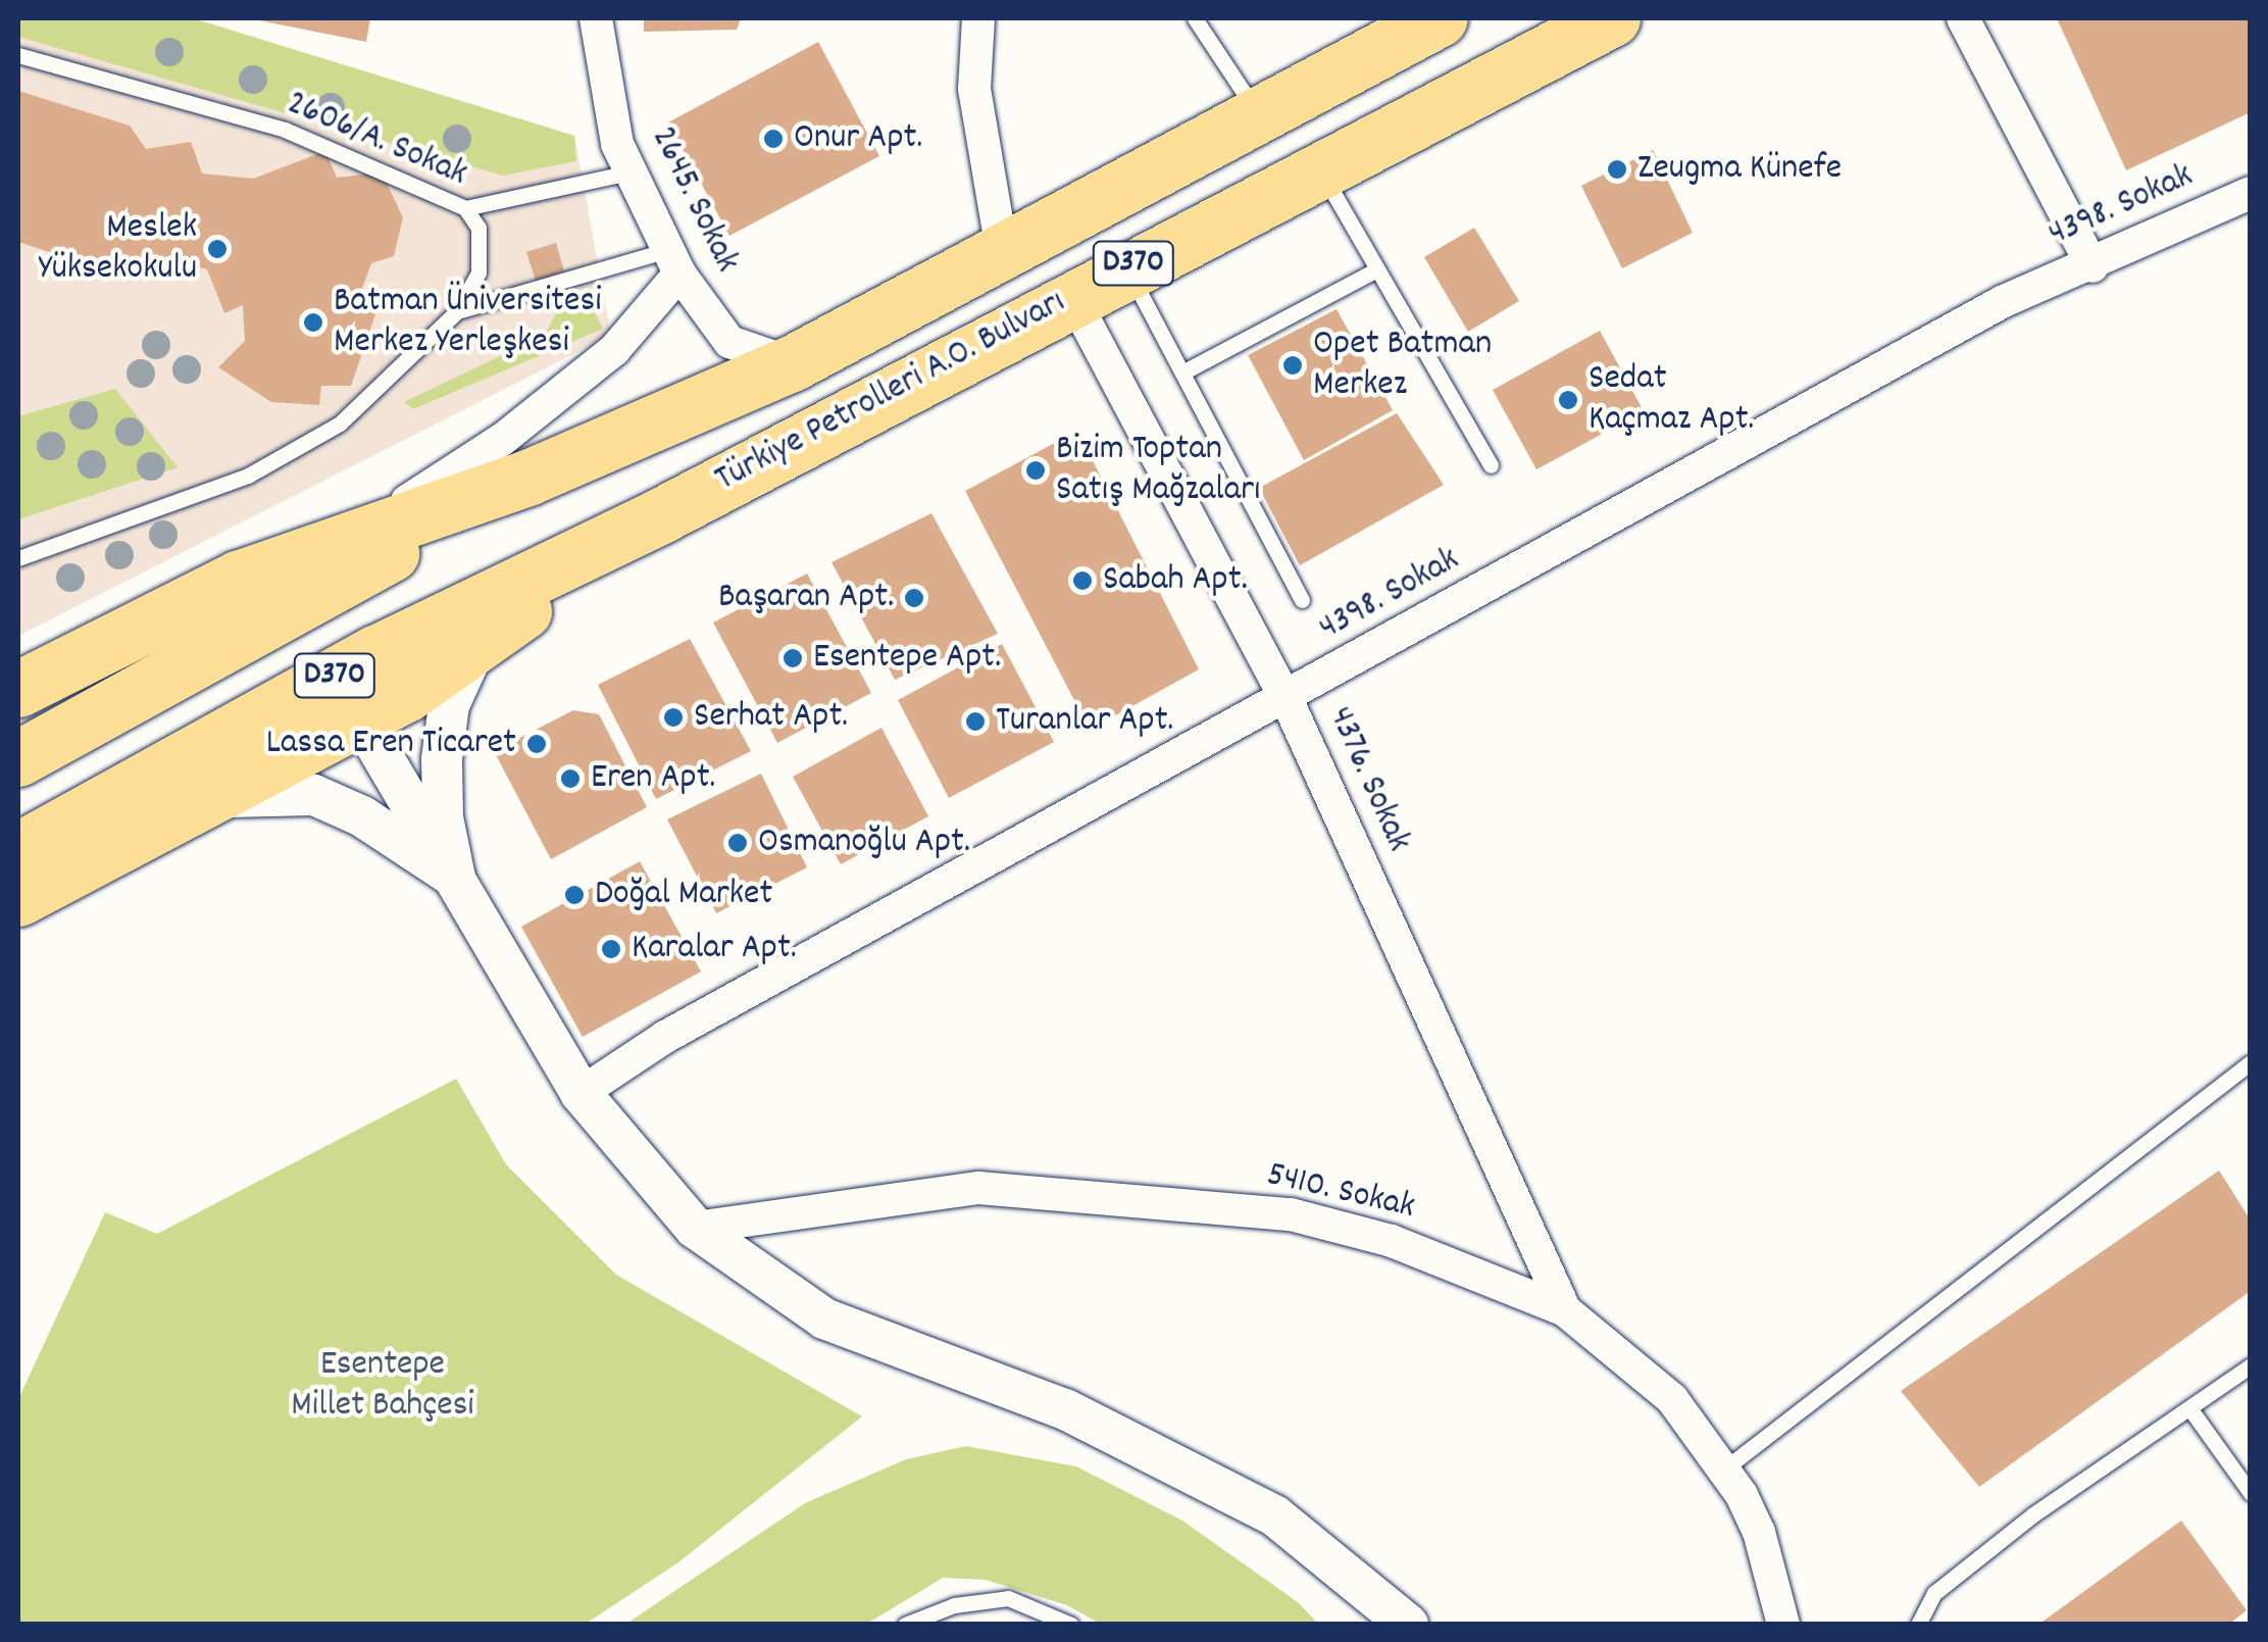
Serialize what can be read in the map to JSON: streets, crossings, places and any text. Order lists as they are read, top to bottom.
{
  "streets": {
    "highway": ["D370", "Türkiye Petrolleri A.O. Bulvarı"],
    "street": [
      "2645. Sokak",
      "4398. Sokak",
      "4376. Sokak",
      "5410. Sokak"
    ],
    "lane": ["2606/A. Sokak"]
  },
  "crossings": [
    ["2645. Sokak", "Türkiye Petrolleri A.O. Bulvarı"],
    ["4398. Sokak", "4376. Sokak"],
    ["Türkiye Petrolleri A.O. Bulvarı", "4376. Sokak"],
    ["4376. Sokak", "5410. Sokak"]
  ],
  "parks": ["Esentepe Millet Bahçesi"],
  "places": [
    "Onur Apt.",
    "Zeugma Künefe",
    "Meslek Yüksekokulu",
    "Batman Üniversitesi Merkez Yerleşkesi",
    "Opet Batman Merkez",
    "Sedat Kaçmaz Apt.",
    "Bizim Toptan Satış Mağzaları",
    "Sabah Apt.",
    "Başaran Apt.",
    "Esentepe Apt.",
    "Serhat Apt.",
    "Turanlar Apt.",
    "Lassa Eren Ticaret",
    "Eren Apt.",
    "Osmanoğlu Apt.",
    "Doğal Market",
    "Karalar Apt."
  ]
}
